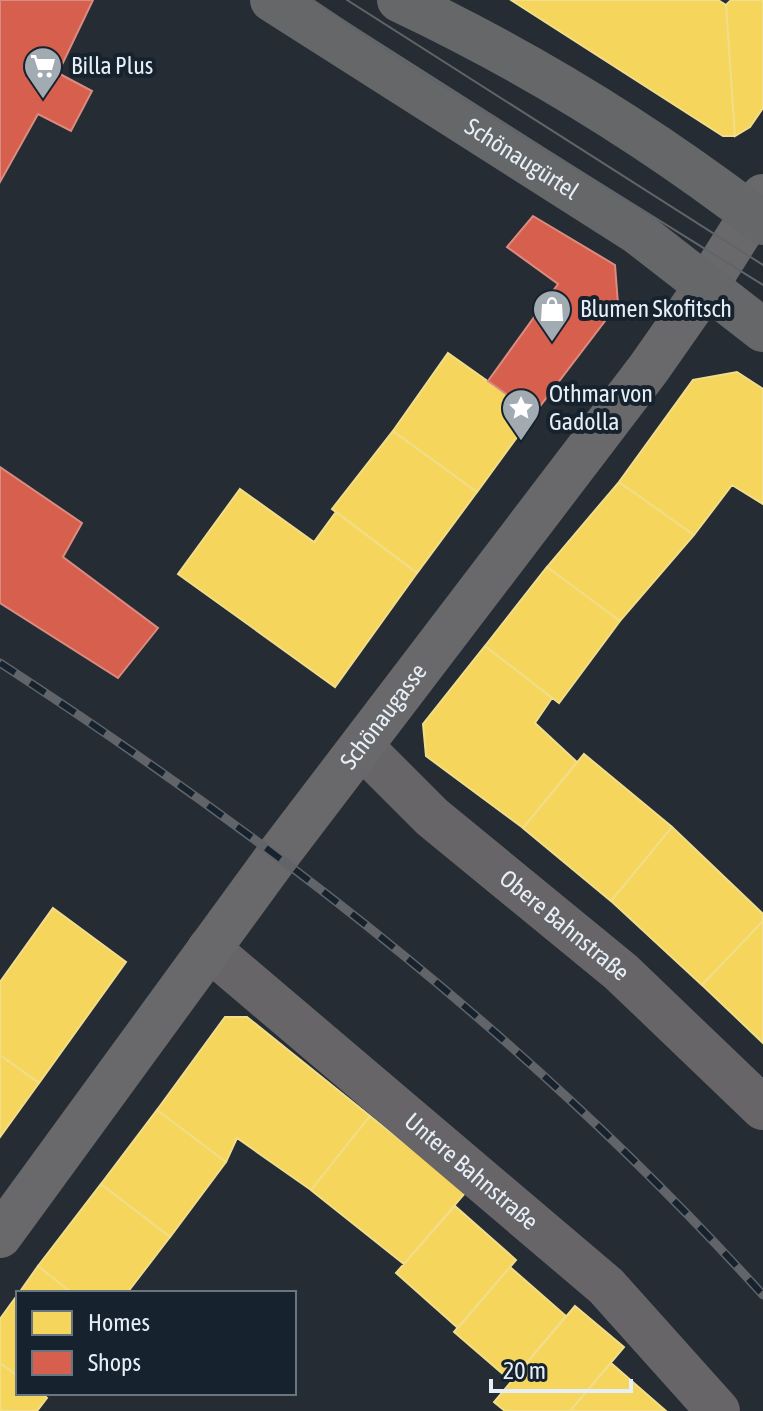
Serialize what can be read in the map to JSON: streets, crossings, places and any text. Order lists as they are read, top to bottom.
{
  "streets": {
    "main road": ["Schönaugürtel", "Schönaugasse"],
    "street": ["Obere Bahnstraße", "Untere Bahnstraße"]
  },
  "crossings": [
    ["Schönaugürtel", "Schönaugasse"],
    ["Schönaugasse", "Obere Bahnstraße"],
    ["Schönaugasse", "Untere Bahnstraße"]
  ],
  "places": {
    "supermarket": ["Billa Plus"],
    "shop": ["Blumen Skofitsch"],
    "place": ["Othmar von Gadolla"]
  },
  "legend": ["Homes", "Shops"],
  "scale_bar": "20 m"
}
